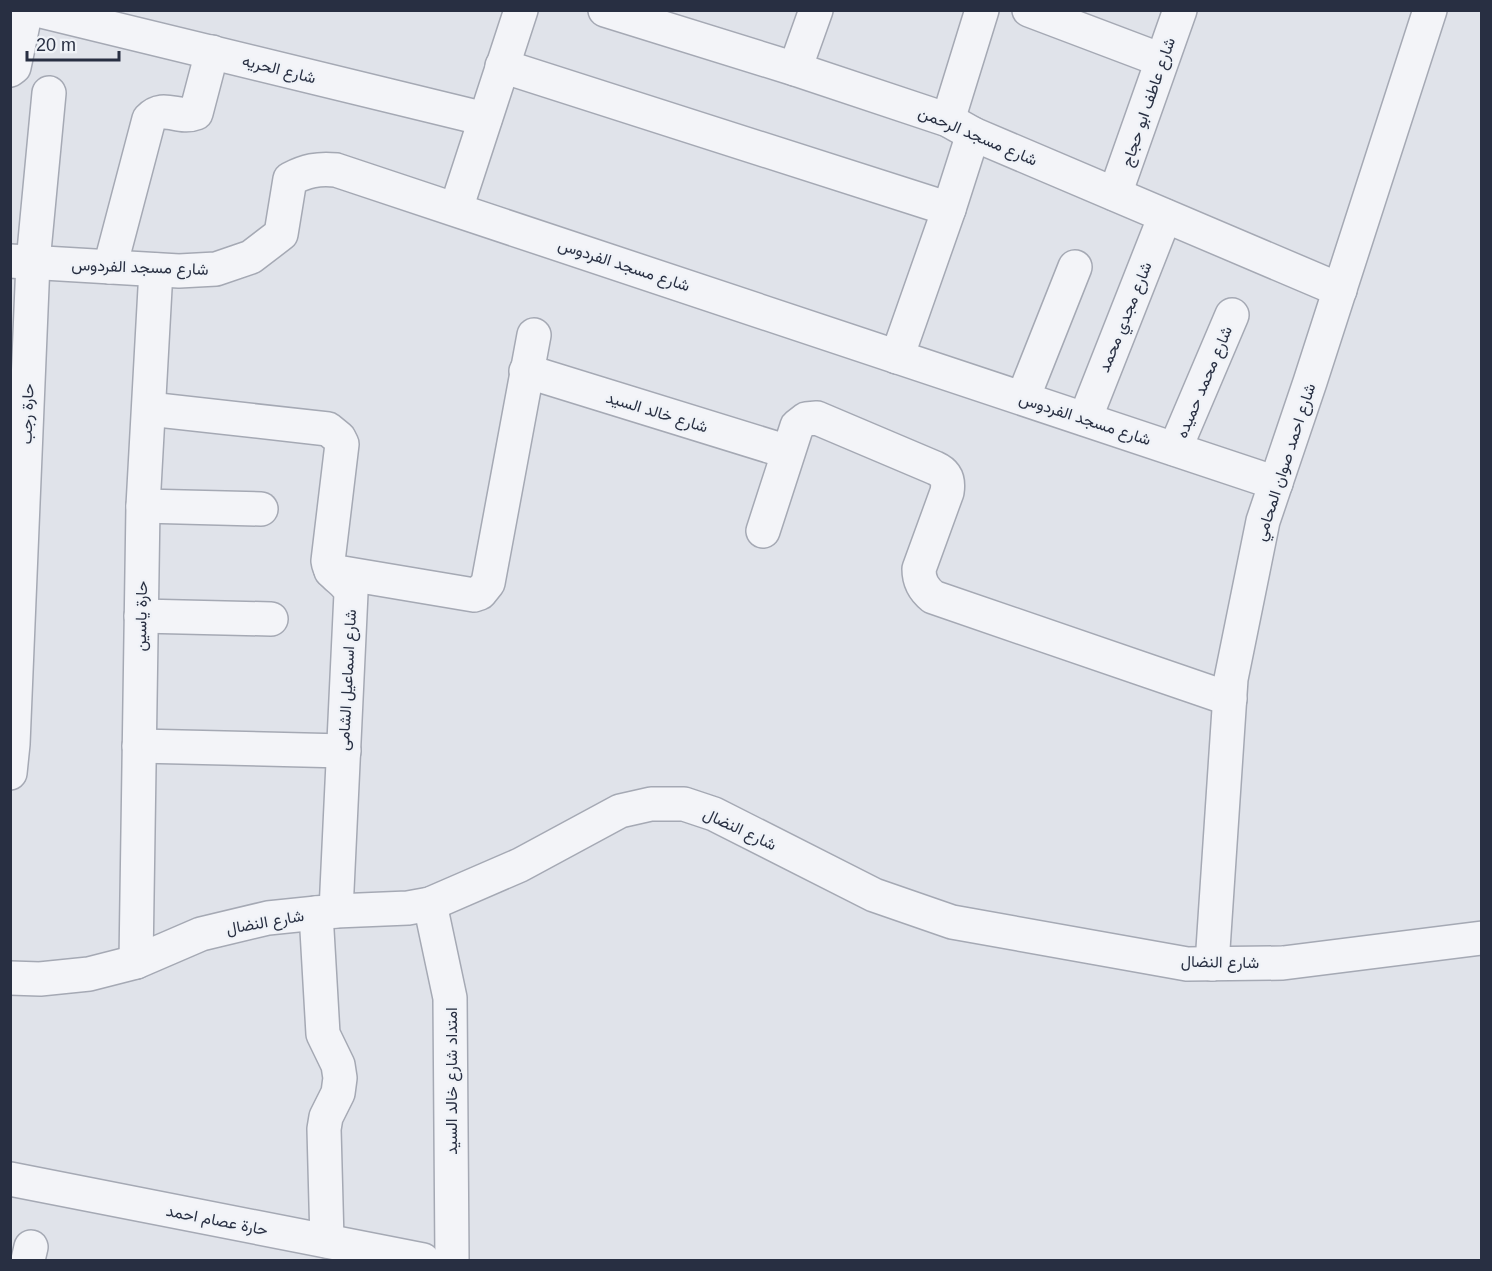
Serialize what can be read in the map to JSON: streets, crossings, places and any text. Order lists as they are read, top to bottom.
{
  "streets": {
    "street": [
      "شارع الحريه",
      "شارع عاطف ابو حجاج",
      "شارع مسجد الرحمن",
      "شارع مسجد الفردوس",
      "شارع مجدي محمد",
      "شارع محمد حميده",
      "شارع خالد السيد",
      "حارة رجب",
      "شارع احمد صوان المحامي",
      "حارة ياسين",
      "شارع اسماعيل الشامى",
      "شارع النضال",
      "امتداد شارع خالد السيد",
      "حارة عصام احمد"
    ]
  },
  "crossings": [
    ["شارع عاطف ابو حجاج", "شارع مسجد الرحمن"],
    ["شارع مسجد الرحمن", "شارع مجدي محمد"],
    ["شارع مسجد الرحمن", "شارع احمد صوان المحامي"],
    ["شارع مسجد الفردوس", "شارع مجدي محمد"],
    ["شارع مسجد الفردوس", "شارع محمد حميده"],
    ["شارع مسجد الفردوس", "حارة رجب"],
    ["شارع مسجد الفردوس", "شارع احمد صوان المحامي"],
    ["شارع مسجد الفردوس", "حارة ياسين"],
    ["شارع احمد صوان المحامي", "شارع النضال"],
    ["حارة ياسين", "شارع النضال"],
    ["شارع اسماعيل الشامى", "شارع النضال"],
    ["شارع اسماعيل الشامى", "حارة عصام احمد"],
    ["شارع النضال", "امتداد شارع خالد السيد"]
  ],
  "scale_bar": "20 m"
}
